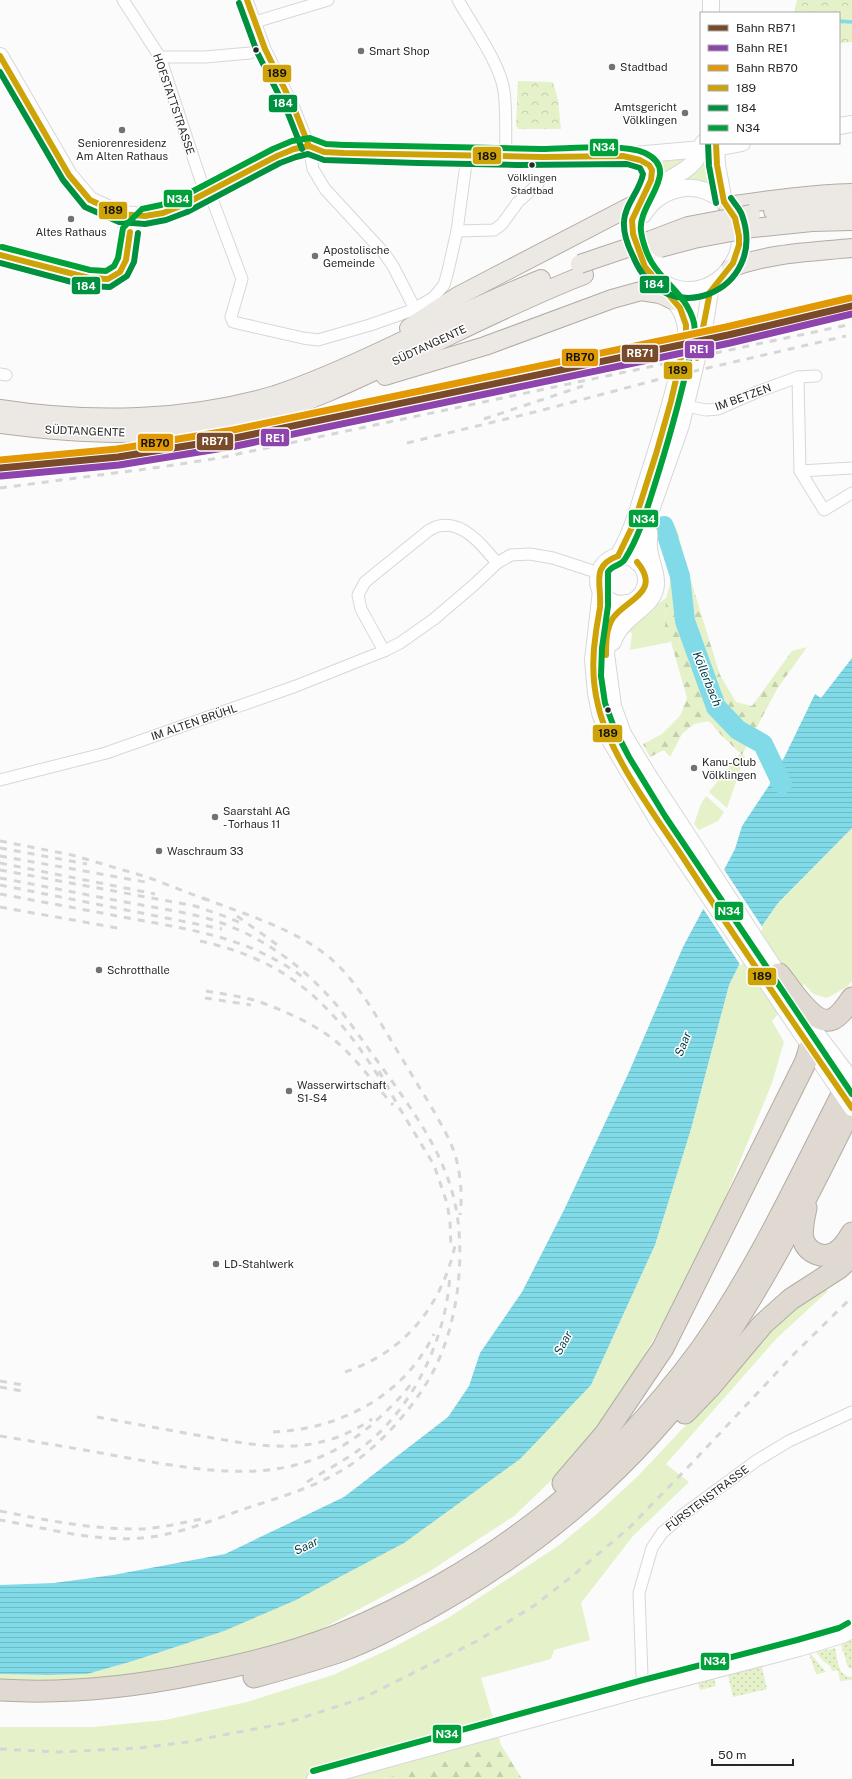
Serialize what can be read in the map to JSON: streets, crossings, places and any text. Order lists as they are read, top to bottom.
{
  "streets": {
    "main road": ["SÜDTANGENTE"],
    "street": [
      "HOFSTATTSTRASSE",
      "IM BETZEN",
      "IM ALTEN BRÜHL",
      "FÜRSTENSTRASSE"
    ]
  },
  "water": ["Köllerbach", "Saar"],
  "places": [
    "Smart Shop",
    "Stadtbad",
    "Amtsgericht Völklingen",
    "Seniorenresidenz Am Alten Rathaus",
    "Völklingen Stadtbad",
    "Altes Rathaus",
    "Apostolische Gemeinde",
    "Kanu-Club Völklingen",
    "Saarstahl AG - Torhaus 11",
    "Waschraum 33",
    "Schrotthalle",
    "Wasserwirtschaft S1-S4",
    "LD-Stahlwerk"
  ],
  "lines": [
    "transit line 189",
    "transit line 184",
    "transit line N34",
    "rail line RB70",
    "rail line RB71",
    "rail line RE1"
  ],
  "legend": [
    "Bahn RB71",
    "Bahn RE1",
    "Bahn RB70",
    "189",
    "184",
    "N34"
  ],
  "scale_bar": "50 m"
}
